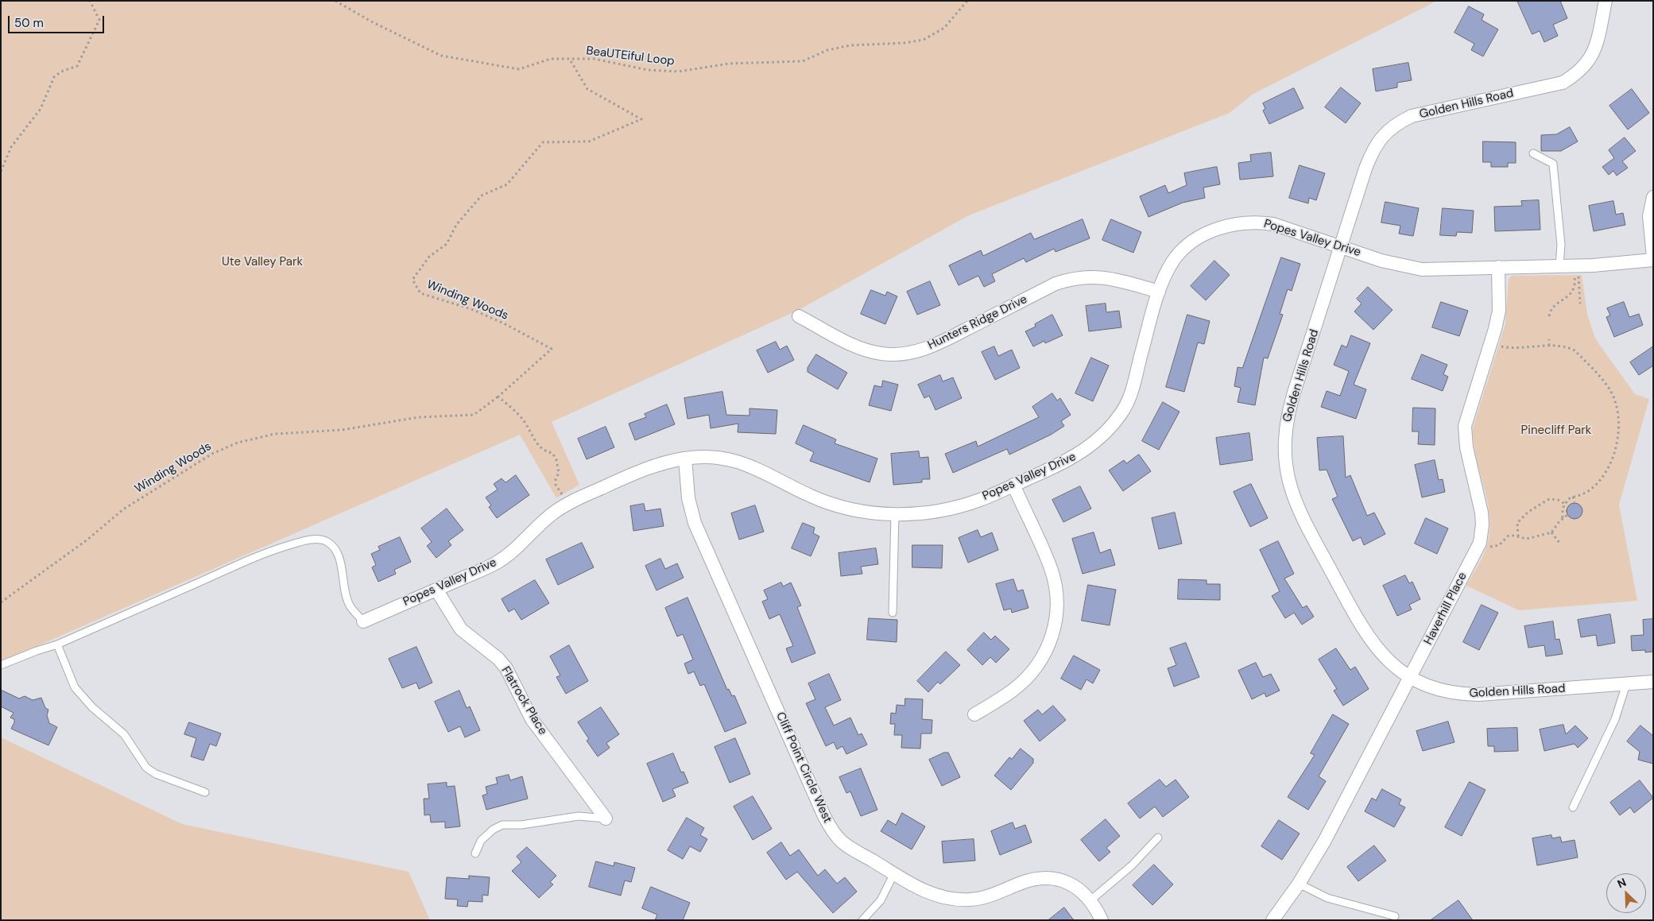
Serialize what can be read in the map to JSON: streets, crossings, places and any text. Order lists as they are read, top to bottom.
{
  "streets": {
    "street": [
      "Golden Hills Road",
      "Popes Valley Drive",
      "Hunters Ridge Drive",
      "Haverhill Place",
      "Flatrock Place",
      "Cliff Point Circle West"
    ],
    "path": ["BeaUTEiful Loop", "Winding Woods"]
  },
  "crossings": [
    ["BeaUTEiful Loop", "Winding Woods"],
    ["Golden Hills Road", "Popes Valley Drive"],
    ["Golden Hills Road", "Haverhill Place"],
    ["Popes Valley Drive", "Hunters Ridge Drive"],
    ["Popes Valley Drive", "Haverhill Place"],
    ["Popes Valley Drive", "Flatrock Place"],
    ["Popes Valley Drive", "Cliff Point Circle West"]
  ],
  "parks": ["Ute Valley Park", "Pinecliff Park"],
  "scale_bar": "50 m",
  "north": "top left"
}
